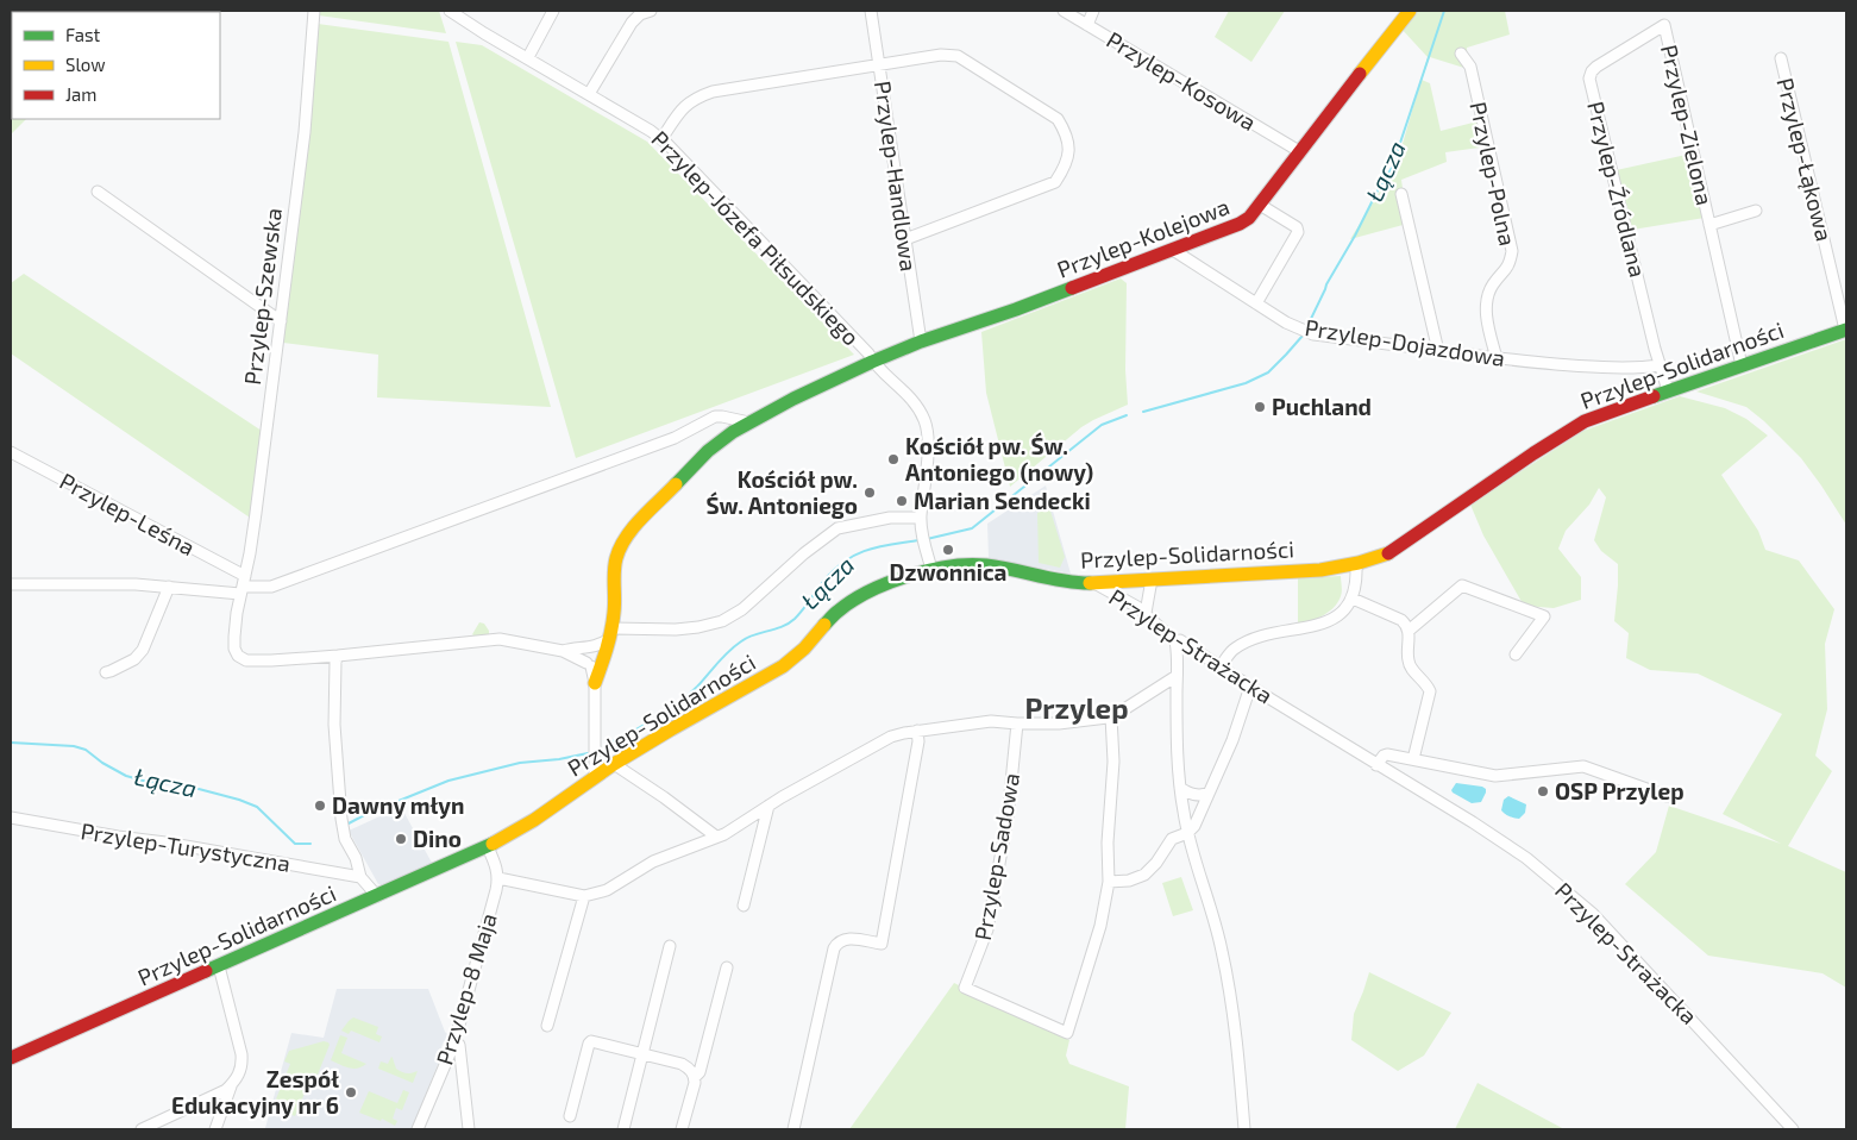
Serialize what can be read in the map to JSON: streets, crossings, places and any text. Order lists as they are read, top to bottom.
{
  "streets": {
    "main road": ["Przylep-Kolejowa", "Przylep-Solidarności"],
    "street": [
      "Przylep-Kosowa",
      "Przylep-Zielona",
      "Przylep-Łąkowa",
      "Przylep-Polna",
      "Przylep-Handlowa",
      "Przylep-Źródlana",
      "Przylep-Józefa Piłsudskiego",
      "Przylep-Szewska",
      "Przylep-Dojazdowa",
      "Przylep-Leśna",
      "Przylep-Strażacka",
      "Przylep-Turystyczna",
      "Przylep-Sadowa",
      "Przylep-8 Maja"
    ]
  },
  "crossings": [
    ["Przylep-Kosowa", "Przylep-Kolejowa"],
    ["Przylep-Zielona", "Przylep-Źródlana"],
    ["Przylep-Zielona", "Przylep-Solidarności"],
    ["Przylep-Łąkowa", "Przylep-Solidarności"],
    ["Przylep-Polna", "Przylep-Dojazdowa"],
    ["Przylep-Handlowa", "Przylep-Kolejowa"],
    ["Przylep-Źródlana", "Przylep-Dojazdowa"],
    ["Przylep-Źródlana", "Przylep-Solidarności"],
    ["Przylep-Józefa Piłsudskiego", "Przylep-Kolejowa"],
    ["Przylep-Józefa Piłsudskiego", "Przylep-Solidarności"],
    ["Przylep-Kolejowa", "Przylep-Dojazdowa"],
    ["Przylep-Szewska", "Przylep-Leśna"],
    ["Przylep-Solidarności", "Przylep-Strażacka"]
  ],
  "districts": ["Przylep"],
  "water": ["Łącza"],
  "places": [
    "Puchland",
    "Kościół pw. Św. Antoniego (nowy)",
    "Kościół pw. Św. Antoniego",
    "Marian Sendecki",
    "Dzwonnica",
    "OSP Przylep",
    "Dawny młyn",
    "Dino",
    "Zespół Edukacyjny nr 6"
  ],
  "legend": ["Fast", "Slow", "Jam"]
}
